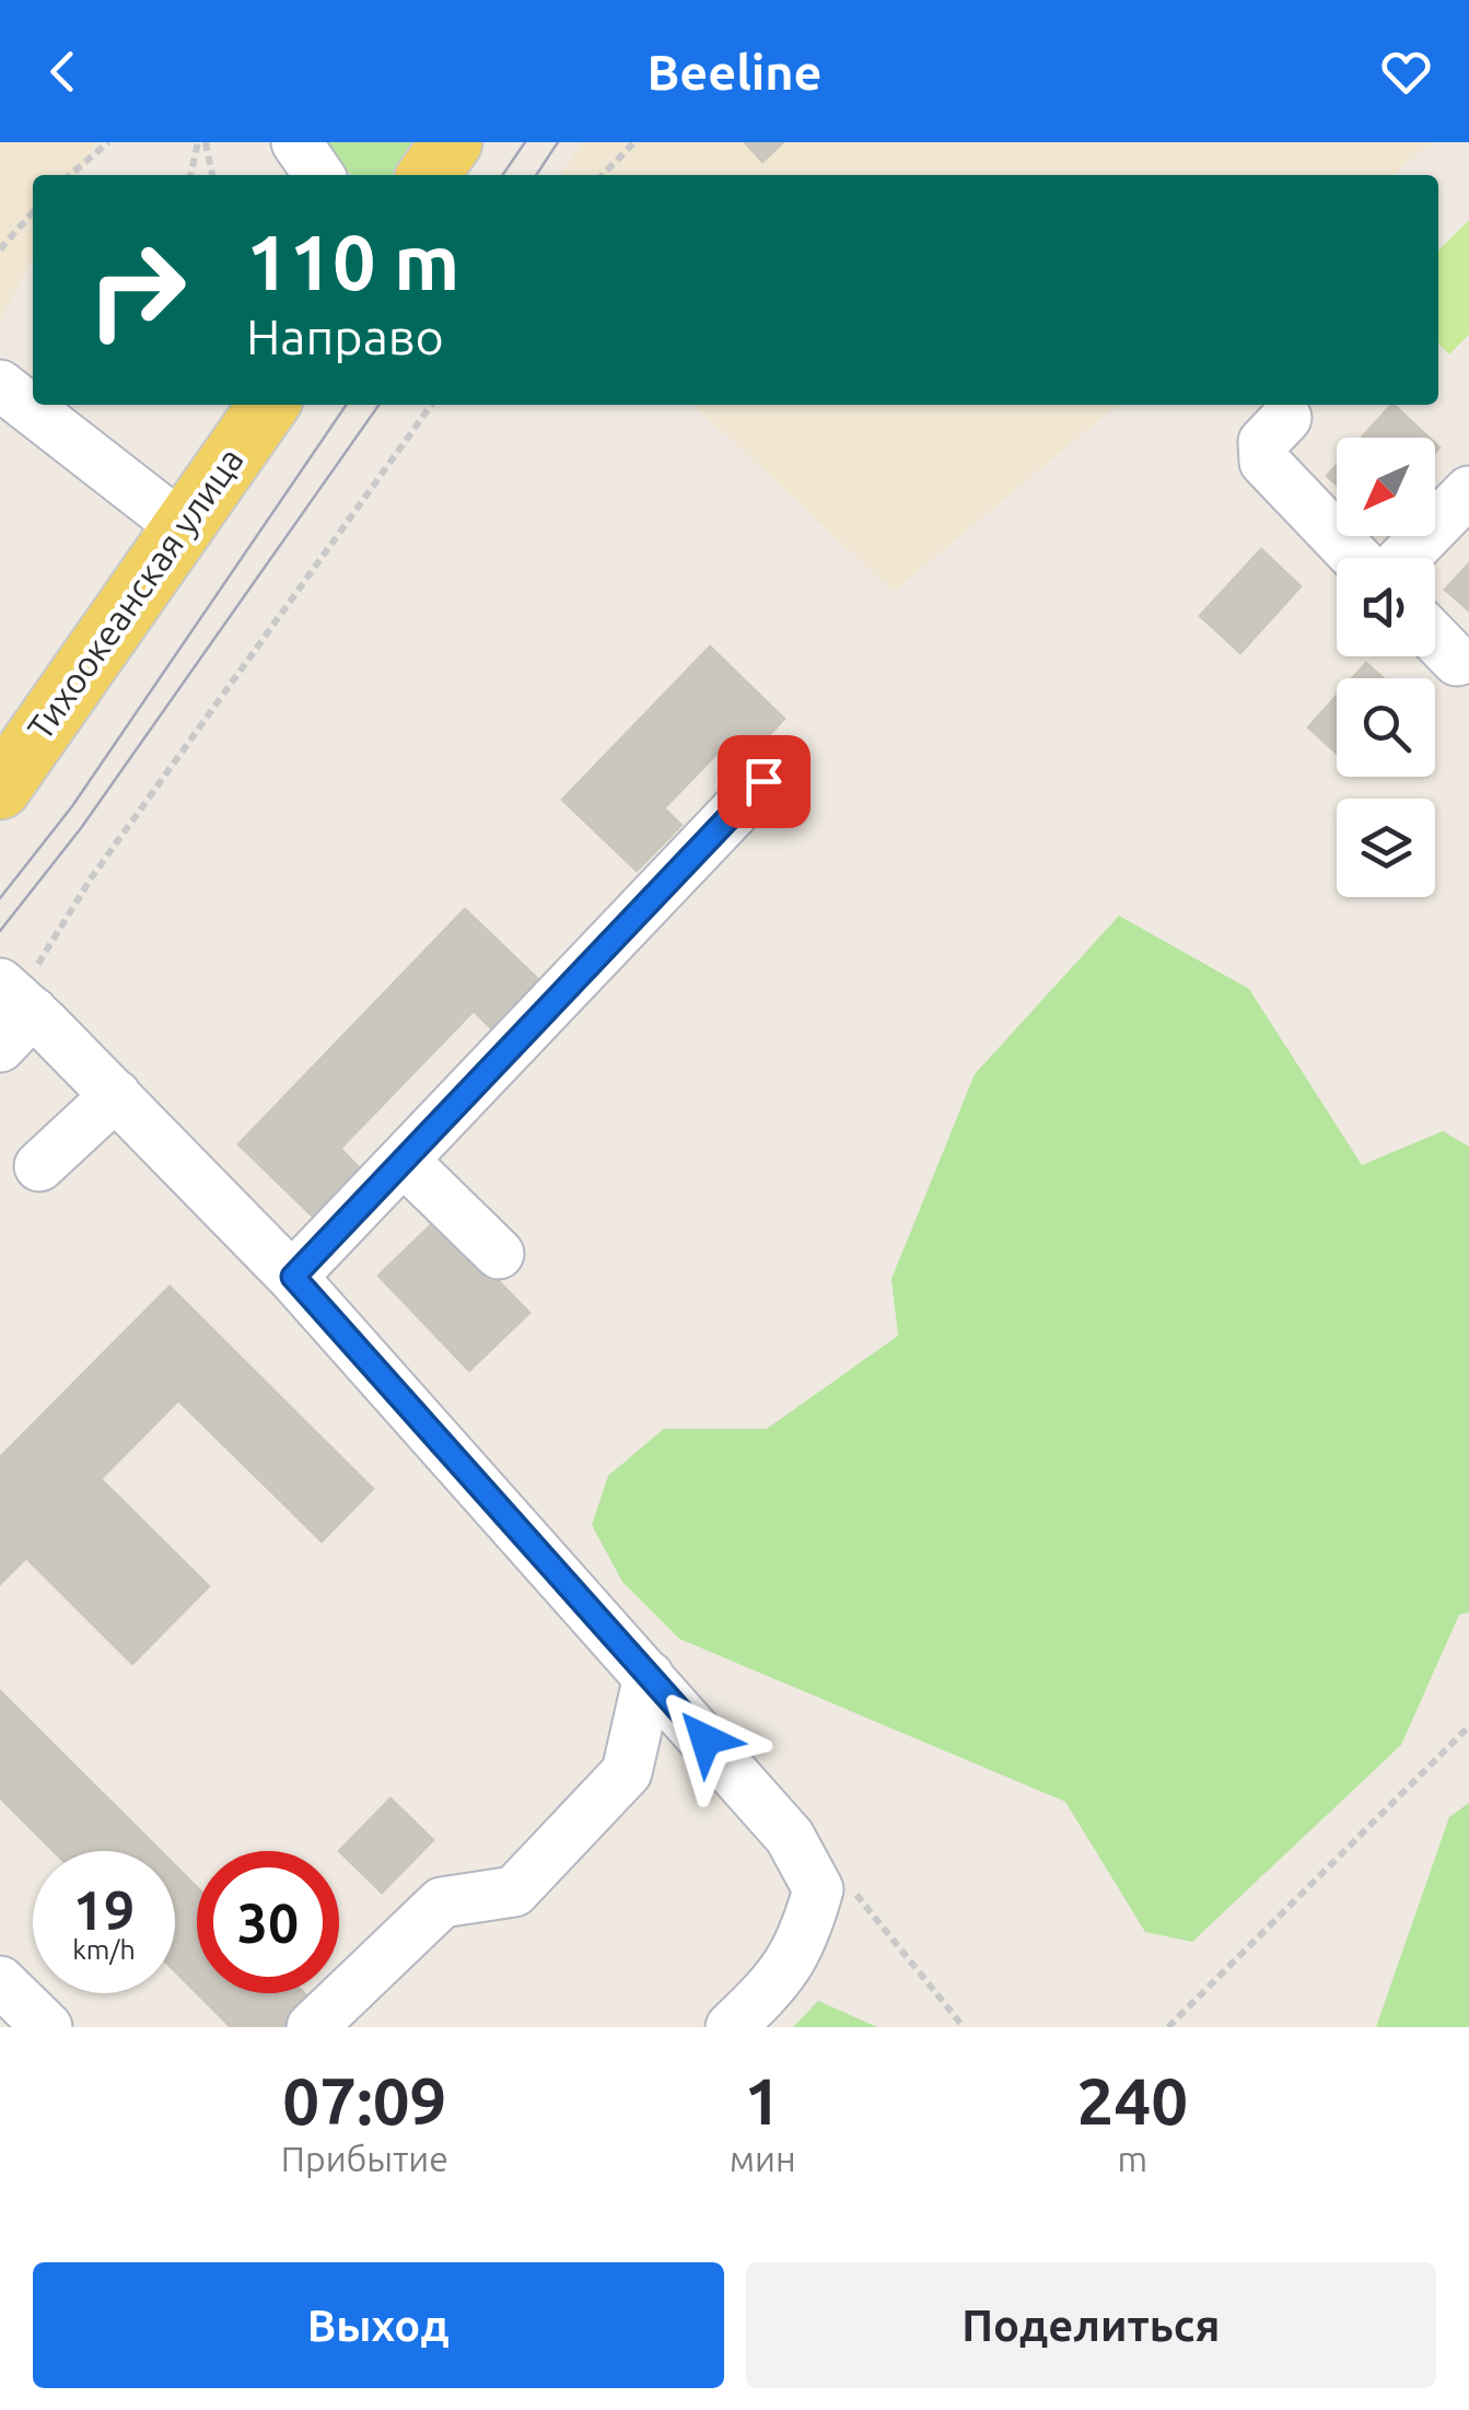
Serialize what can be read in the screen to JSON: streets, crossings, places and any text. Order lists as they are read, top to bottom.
{
  "streets": {
    "main road": ["Тихоокеанская улица"]
  },
  "north": "bottom left",
  "page": {
    "header": "Beeline",
    "turn": ["110 m", "Направо"],
    "speed": "19 km/h",
    "limit": "30",
    "eta": [
      "07:09",
      "Прибытие",
      "1",
      "мин",
      "240",
      "m"
    ],
    "buttons": ["Выход", "Поделиться"]
  }
}
